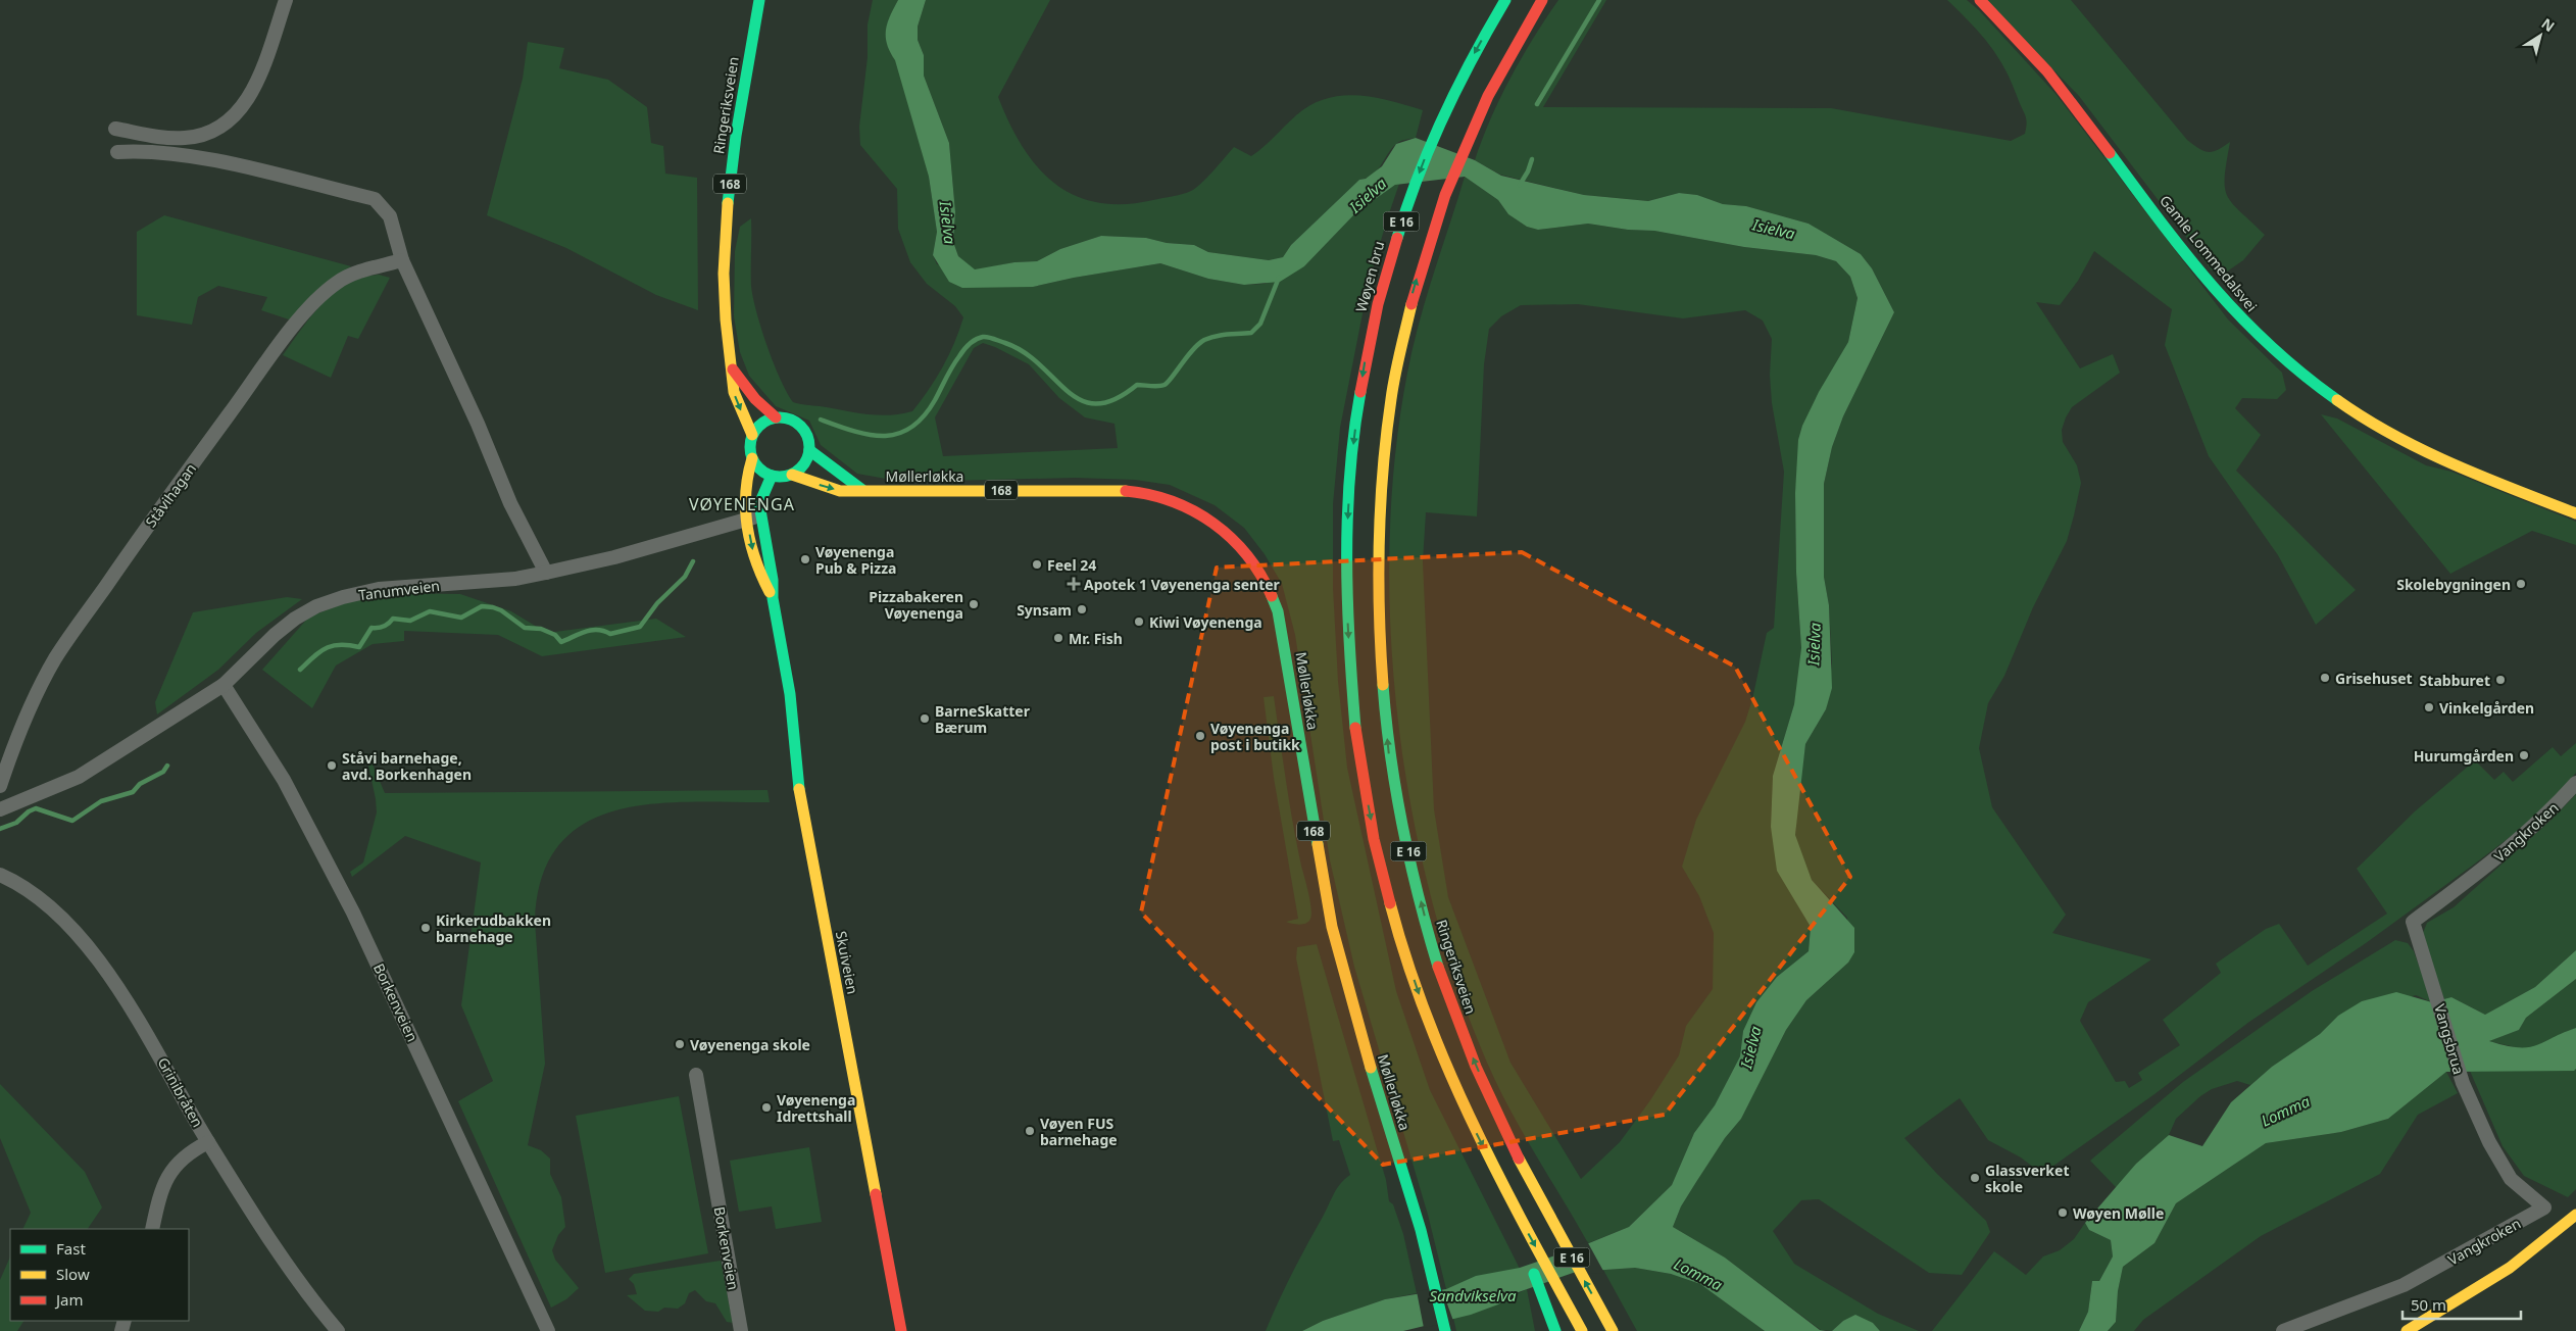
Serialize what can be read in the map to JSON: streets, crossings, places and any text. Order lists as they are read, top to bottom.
{
  "streets": {
    "main road": [
      "Ringeriksveien",
      "168",
      "E 16",
      "Gamle Lommedalsvei",
      "Wøyen bru",
      "Møllerløkka",
      "Skuiveien"
    ],
    "street": [
      "Ståvihagan",
      "Tanumveien",
      "Vangkroken",
      "Borkenveien",
      "Vangsbrua",
      "Grinibråten"
    ]
  },
  "crossings": [
    ["Ringeriksveien", "168"],
    ["Ringeriksveien", "Møllerløkka"],
    ["Ringeriksveien", "Skuiveien"],
    ["168", "Møllerløkka"],
    ["168", "Skuiveien"],
    ["E 16", "Wøyen bru"],
    ["Møllerløkka", "Skuiveien"],
    ["Tanumveien", "Skuiveien"],
    ["Tanumveien", "Borkenveien"],
    ["Vangkroken", "Vangsbrua"]
  ],
  "one_way": ["Ringeriksveien", "Wøyen bru"],
  "districts": ["VØYENENGA"],
  "water": ["Isielva", "Lomma", "Sandvikselva"],
  "places": {
    "other": [
      "Vøyenenga Pub & Pizza",
      "Feel 24",
      "Skolebygningen",
      "Pizzabakeren Vøyenenga",
      "Synsam",
      "Kiwi Vøyenenga",
      "Mr. Fish",
      "Grisehuset",
      "Stabburet",
      "Vinkelgården",
      "BarneSkatter Bærum",
      "Vøyenenga post i butikk",
      "Hurumgården",
      "Ståvi barnehage, avd. Borkenhagen",
      "Kirkerudbakken barnehage",
      "Vøyenenga skole",
      "Vøyenenga Idrettshall",
      "Vøyen FUS barnehage",
      "Glassverket skole",
      "Wøyen Mølle"
    ],
    "health": ["Apotek 1 Vøyenenga senter"]
  },
  "legend": ["Fast", "Slow", "Jam"],
  "scale_bar": "50 m",
  "north": "top right"
}
